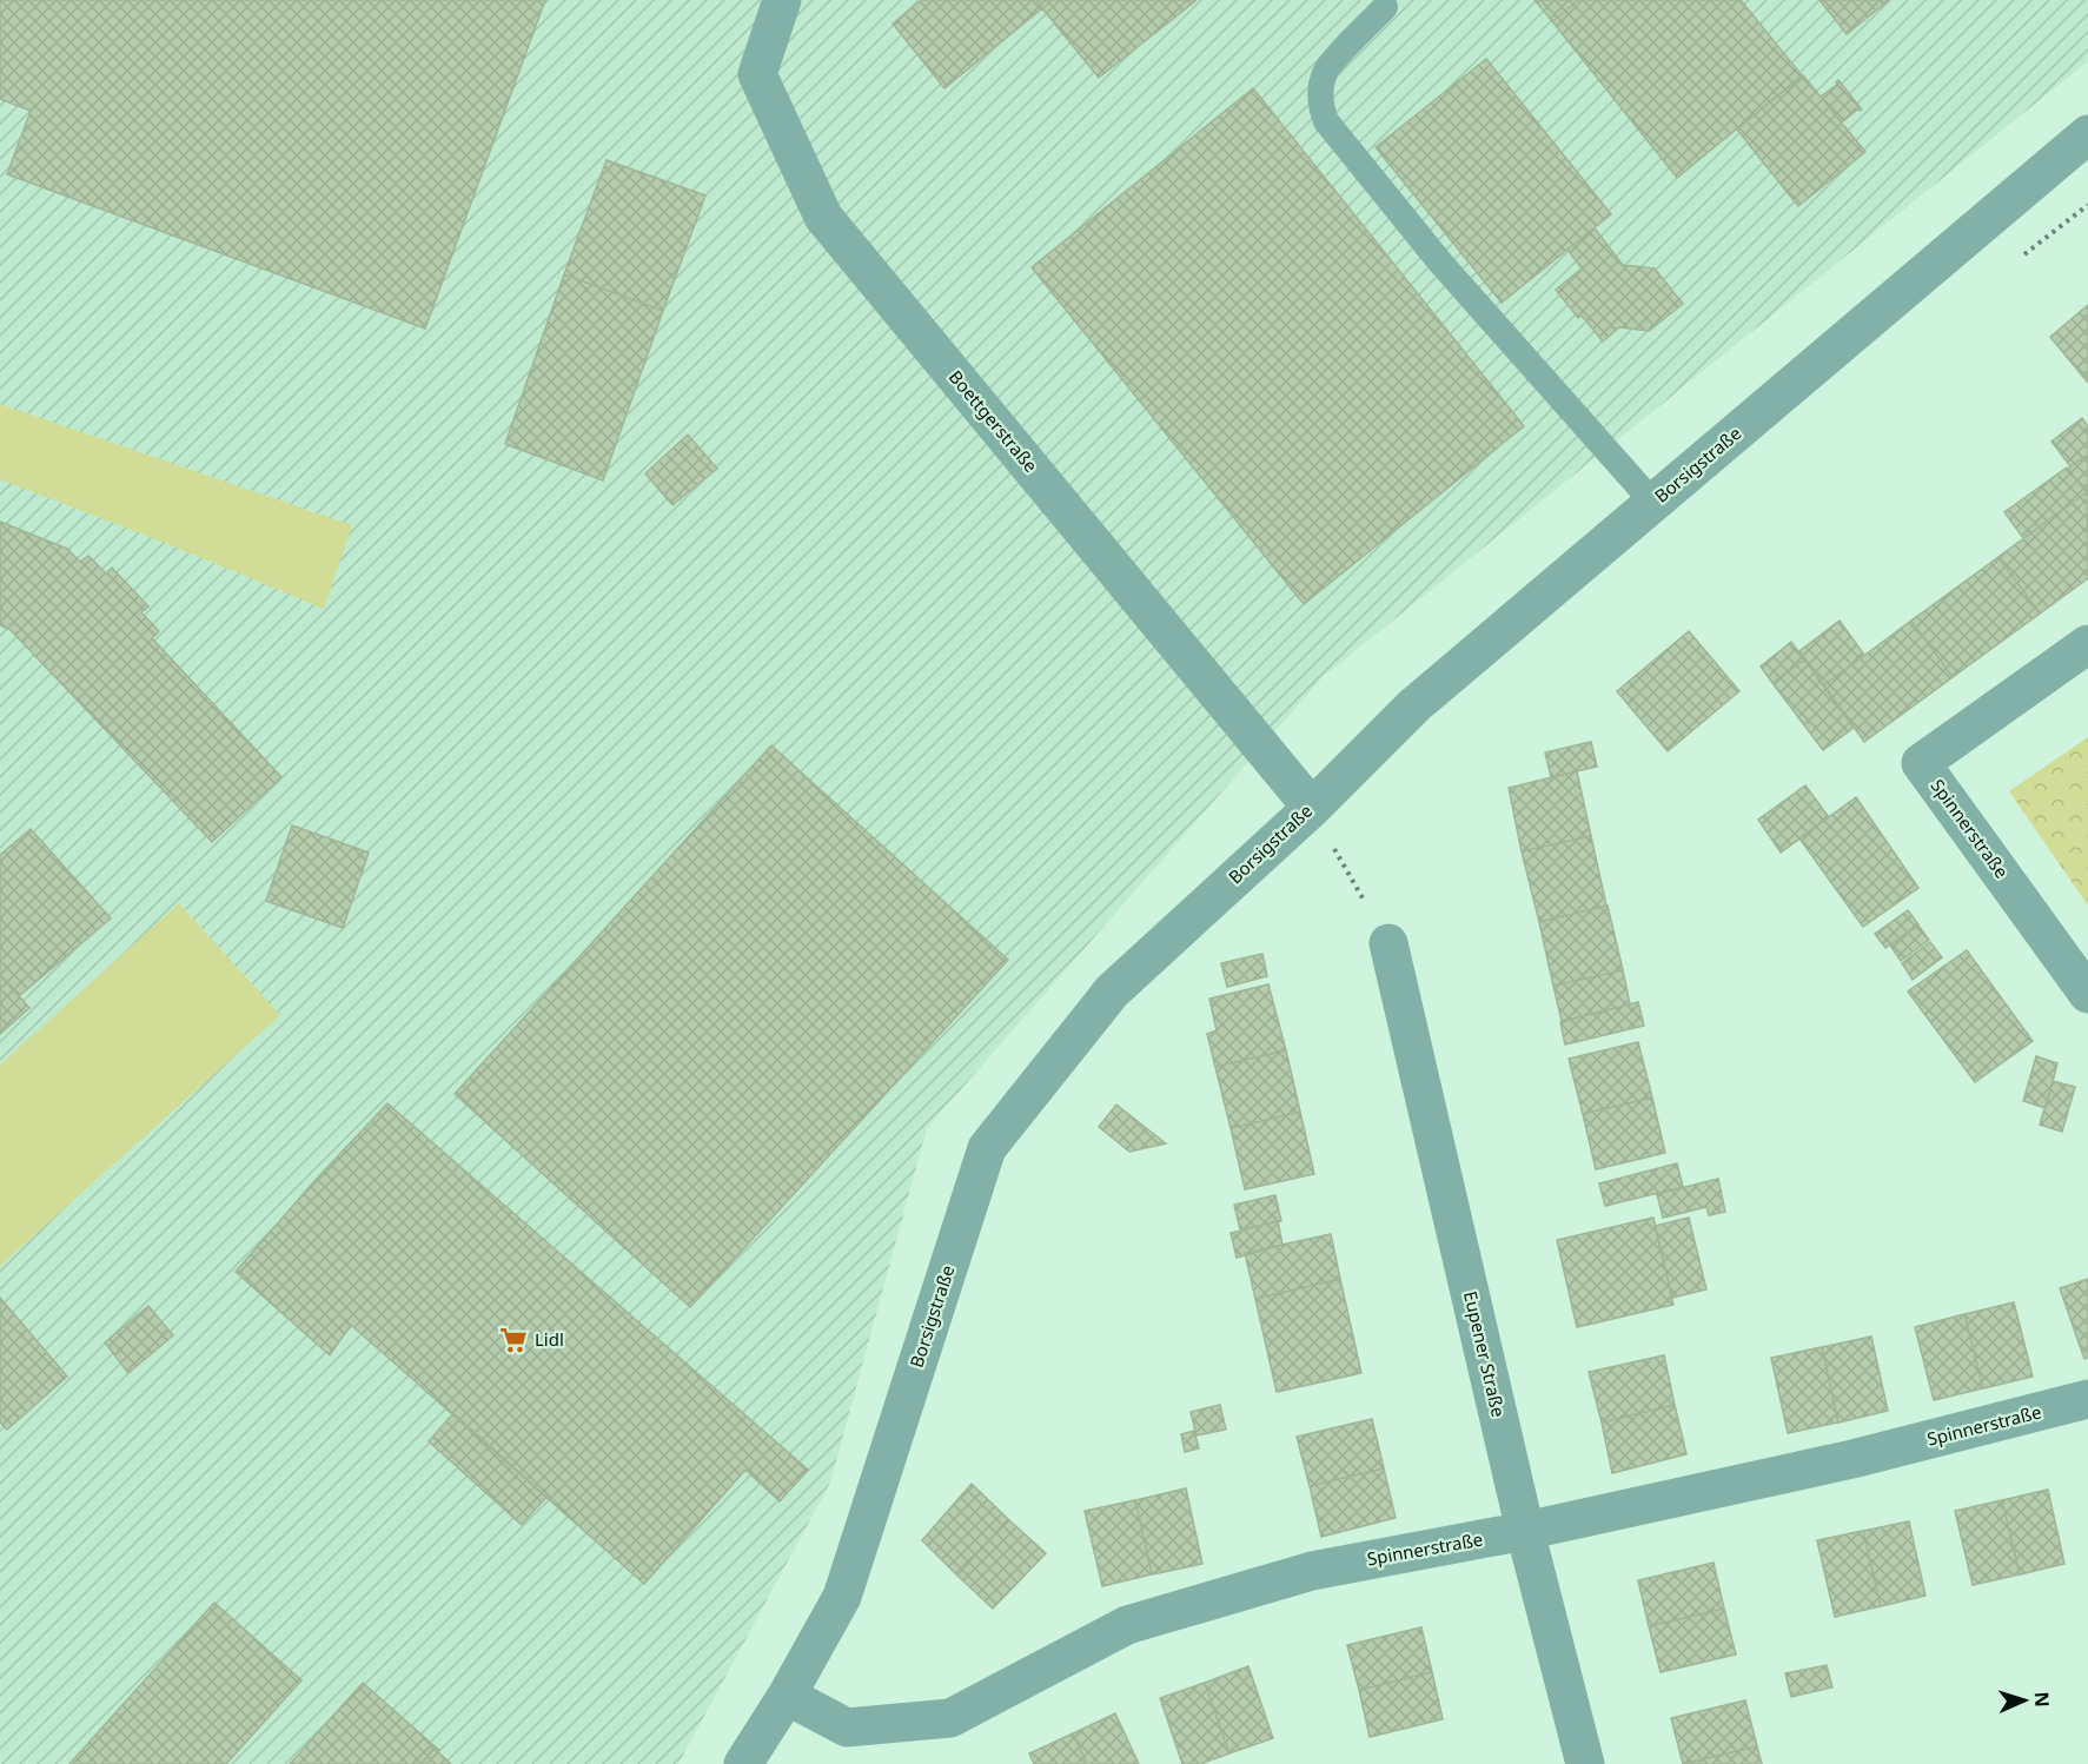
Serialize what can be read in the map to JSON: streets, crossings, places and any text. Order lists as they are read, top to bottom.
{
  "streets": {
    "street": [
      "Boettgerstraße",
      "Borsigstraße",
      "Spinnerstraße",
      "Eupener Straße"
    ]
  },
  "crossings": [
    ["Boettgerstraße", "Borsigstraße"],
    ["Borsigstraße", "Spinnerstraße"],
    ["Spinnerstraße", "Eupener Straße"]
  ],
  "places": {
    "supermarket": ["Lidl"]
  },
  "north": "right"
}
